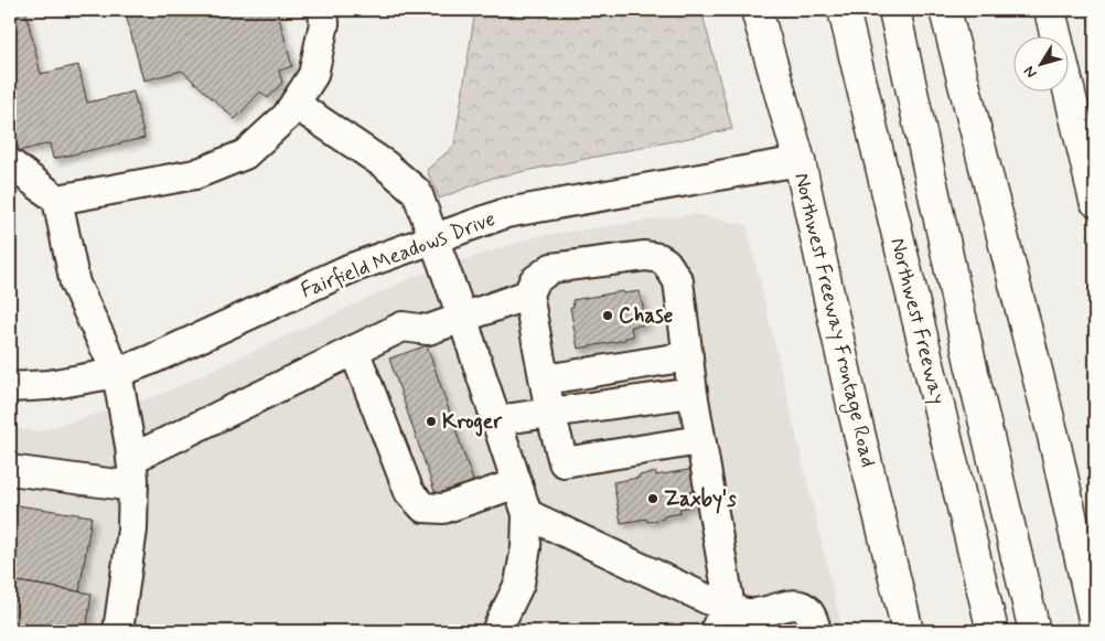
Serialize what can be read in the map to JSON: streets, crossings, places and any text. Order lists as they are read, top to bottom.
{
  "streets": {
    "main road": ["Northwest Freeway Frontage Road", "Northwest Freeway"],
    "street": ["Fairfield Meadows Drive"]
  },
  "crossings": [
    ["Fairfield Meadows Drive", "Northwest Freeway Frontage Road"]
  ],
  "places": ["Chase", "Kroger", "Zaxby's"],
  "north": "bottom left"
}
